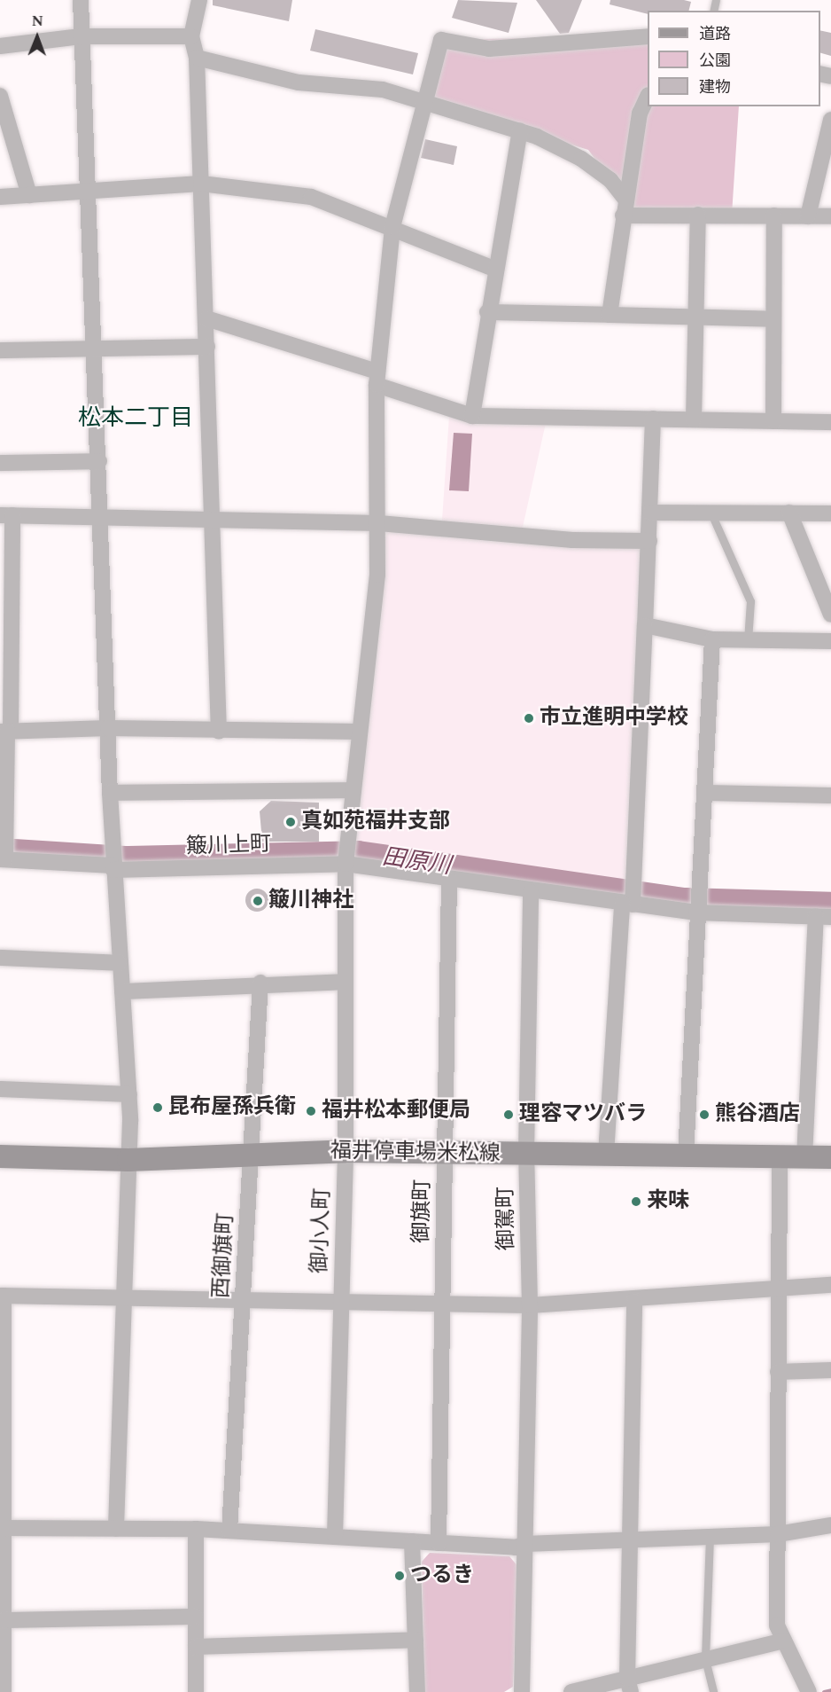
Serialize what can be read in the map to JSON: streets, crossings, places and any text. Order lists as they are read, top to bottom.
{
  "streets": {
    "main road": ["福井停車場米松線"],
    "street": [
      "簸川上町",
      "御旗町",
      "御駕町",
      "御小人町",
      "西御旗町"
    ]
  },
  "crossings": [
    ["簸川上町", "御旗町"],
    ["簸川上町", "御駕町"],
    ["簸川上町", "御小人町"],
    ["福井停車場米松線", "御旗町"],
    ["福井停車場米松線", "御駕町"],
    ["福井停車場米松線", "御小人町"],
    ["福井停車場米松線", "西御旗町"]
  ],
  "districts": ["松本二丁目"],
  "water": ["田原川"],
  "places": [
    "市立進明中学校",
    "真如苑福井支部",
    "簸川神社",
    "昆布屋孫兵衛",
    "福井松本郵便局",
    "理容マツバラ",
    "熊谷酒店",
    "来味",
    "つるき"
  ],
  "legend": ["道路", "公園", "建物"],
  "north": "top"
}
